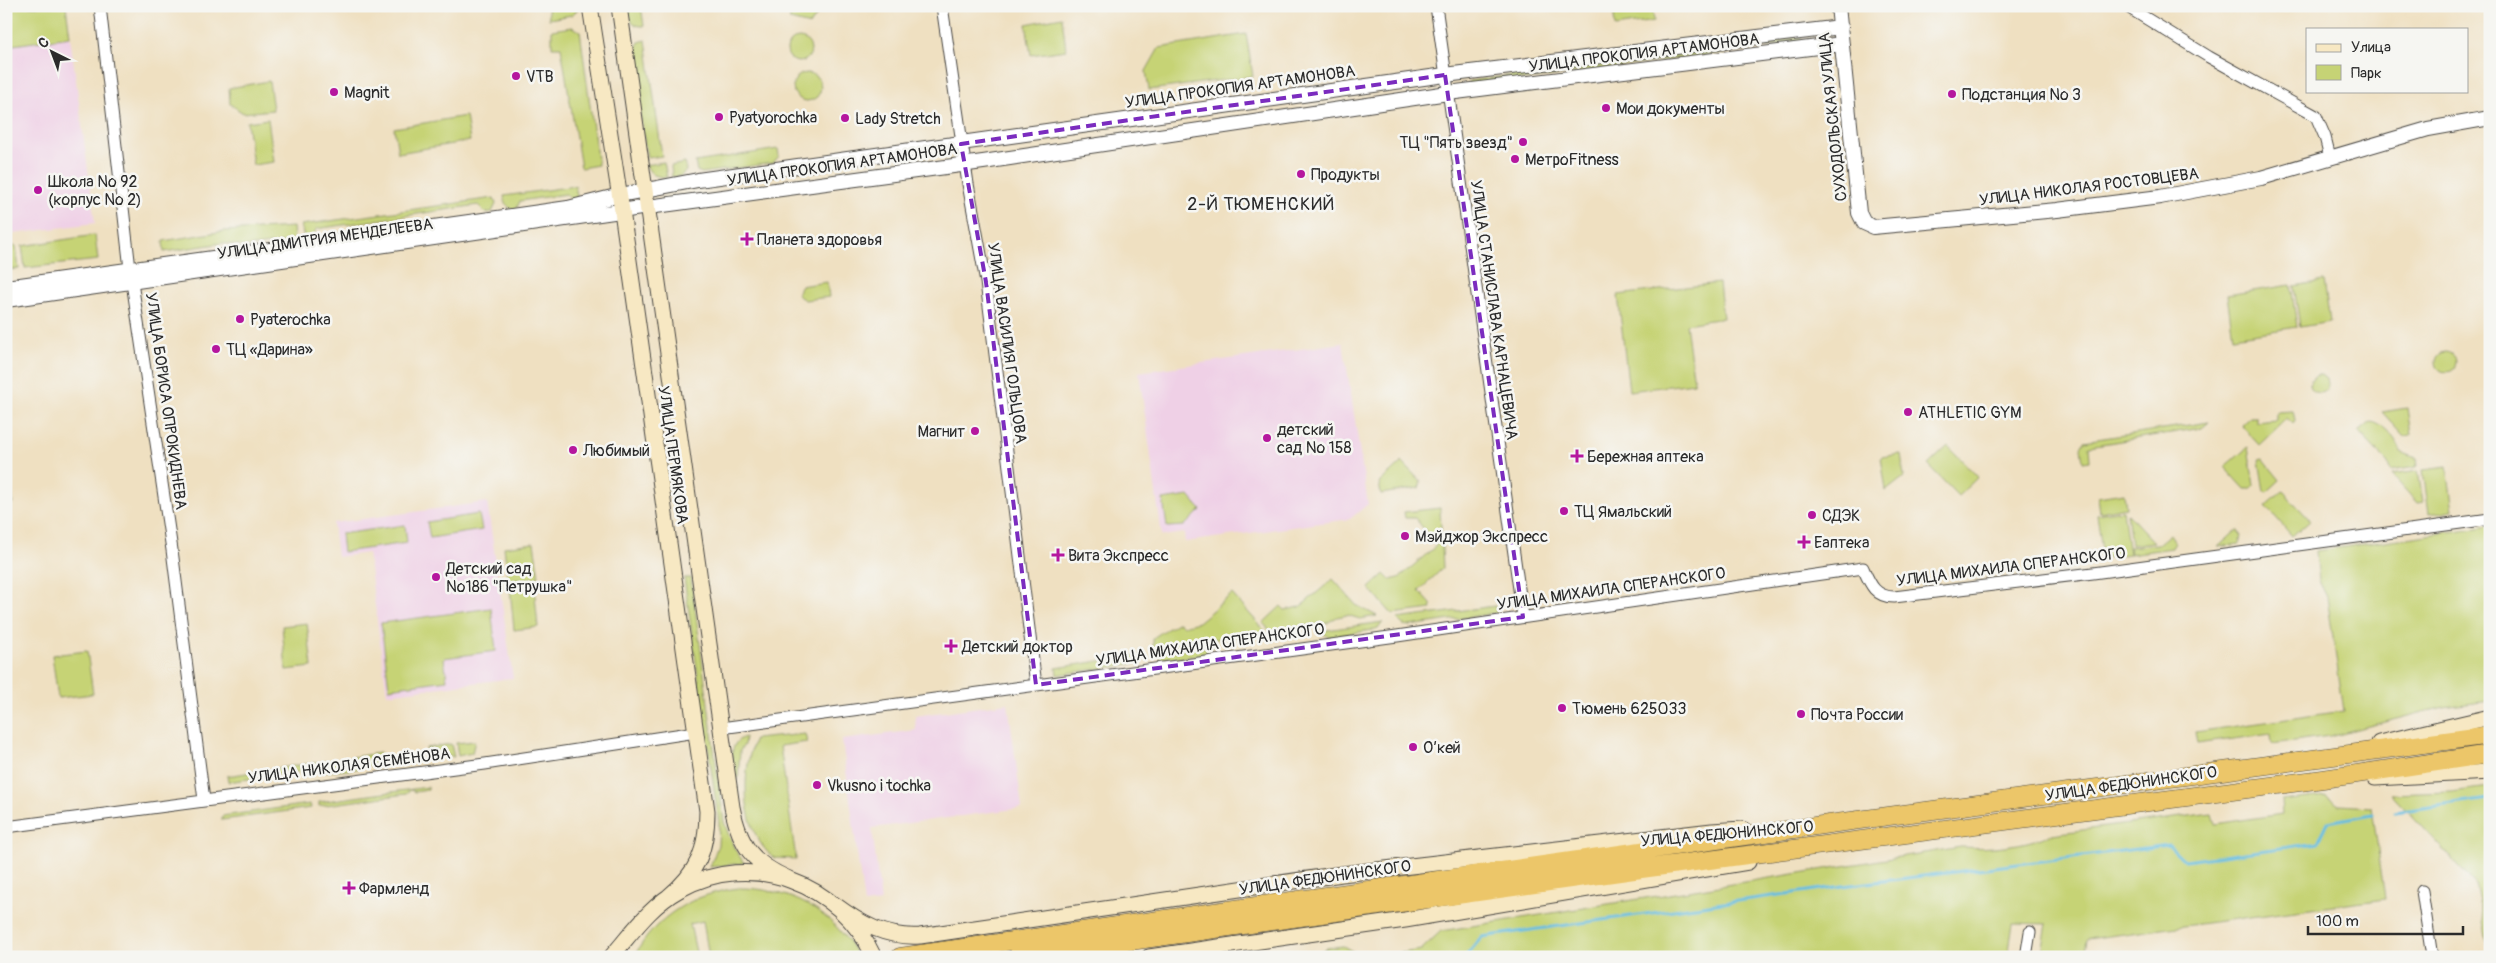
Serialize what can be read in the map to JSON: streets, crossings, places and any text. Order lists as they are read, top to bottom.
{
  "streets": {
    "highway": ["УЛИЦА ФЕДЮНИНСКОГО"],
    "main road": ["УЛИЦА ПЕРМЯКОВА"],
    "street": [
      "УЛИЦА ПРОКОПИЯ АРТАМОНОВА",
      "СУХОДОЛЬСКАЯ УЛИЦА",
      "УЛИЦА НИКОЛАЯ РОСТОВЦЕВА",
      "УЛИЦА ДМИТРИЯ МЕНДЕЛЕЕВА",
      "УЛИЦА СТАНИСЛАВА КАРНАЦЕВИЧА",
      "УЛИЦА ВАСИЛИЯ ГОЛЬЦОВА",
      "УЛИЦА БОРИСА ОПРОКИДНЕВА",
      "УЛИЦА МИХАИЛА СПЕРАНСКОГО",
      "УЛИЦА НИКОЛАЯ СЕМЁНОВА"
    ]
  },
  "crossings": [
    ["УЛИЦА ПРОКОПИЯ АРТАМОНОВА", "СУХОДОЛЬСКАЯ УЛИЦА"],
    ["УЛИЦА ПРОКОПИЯ АРТАМОНОВА", "УЛИЦА ДМИТРИЯ МЕНДЕЛЕЕВА"],
    ["УЛИЦА ПРОКОПИЯ АРТАМОНОВА", "УЛИЦА СТАНИСЛАВА КАРНАЦЕВИЧА"],
    ["УЛИЦА ПРОКОПИЯ АРТАМОНОВА", "УЛИЦА ВАСИЛИЯ ГОЛЬЦОВА"],
    ["УЛИЦА ПРОКОПИЯ АРТАМОНОВА", "УЛИЦА ПЕРМЯКОВА"],
    ["СУХОДОЛЬСКАЯ УЛИЦА", "УЛИЦА НИКОЛАЯ РОСТОВЦЕВА"],
    ["УЛИЦА ДМИТРИЯ МЕНДЕЛЕЕВА", "УЛИЦА БОРИСА ОПРОКИДНЕВА"],
    ["УЛИЦА ДМИТРИЯ МЕНДЕЛЕЕВА", "УЛИЦА ПЕРМЯКОВА"],
    ["УЛИЦА СТАНИСЛАВА КАРНАЦЕВИЧА", "УЛИЦА МИХАИЛА СПЕРАНСКОГО"],
    ["УЛИЦА ВАСИЛИЯ ГОЛЬЦОВА", "УЛИЦА МИХАИЛА СПЕРАНСКОГО"],
    ["УЛИЦА БОРИСА ОПРОКИДНЕВА", "УЛИЦА НИКОЛАЯ СЕМЁНОВА"],
    ["УЛИЦА ПЕРМЯКОВА", "УЛИЦА МИХАИЛА СПЕРАНСКОГО"],
    ["УЛИЦА ПЕРМЯКОВА", "УЛИЦА НИКОЛАЯ СЕМЁНОВА"]
  ],
  "districts": ["2-Й ТЮМЕНСКИЙ"],
  "places": {
    "other": [
      "VTB",
      "Magnit",
      "Подстанция № 3",
      "Мои документы",
      "Pyatyorochka",
      "Lady Stretch",
      "ТЦ \"Пять звезд\"",
      "МетроFitness",
      "Продукты",
      "Школа № 92 (корпус № 2)",
      "Pyaterochka",
      "ТЦ «Дарина»",
      "ATHLETIC GYM",
      "Магнит",
      "детский сад № 158",
      "Любимый",
      "ТЦ Ямальский",
      "СДЭК",
      "Мэйджор Экспресс",
      "Детский сад №186 \"Петрушка\"",
      "Тюмень 625033",
      "Почта России",
      "О’кей",
      "Vkusno i tochka"
    ],
    "health": [
      "Планета здоровья",
      "Бережная аптека",
      "Еаптека",
      "Вита Экспресс",
      "Детский доктор",
      "Фармленд"
    ]
  },
  "legend": ["Улица", "Парк"],
  "scale_bar": "100 m",
  "north": "top left"
}
